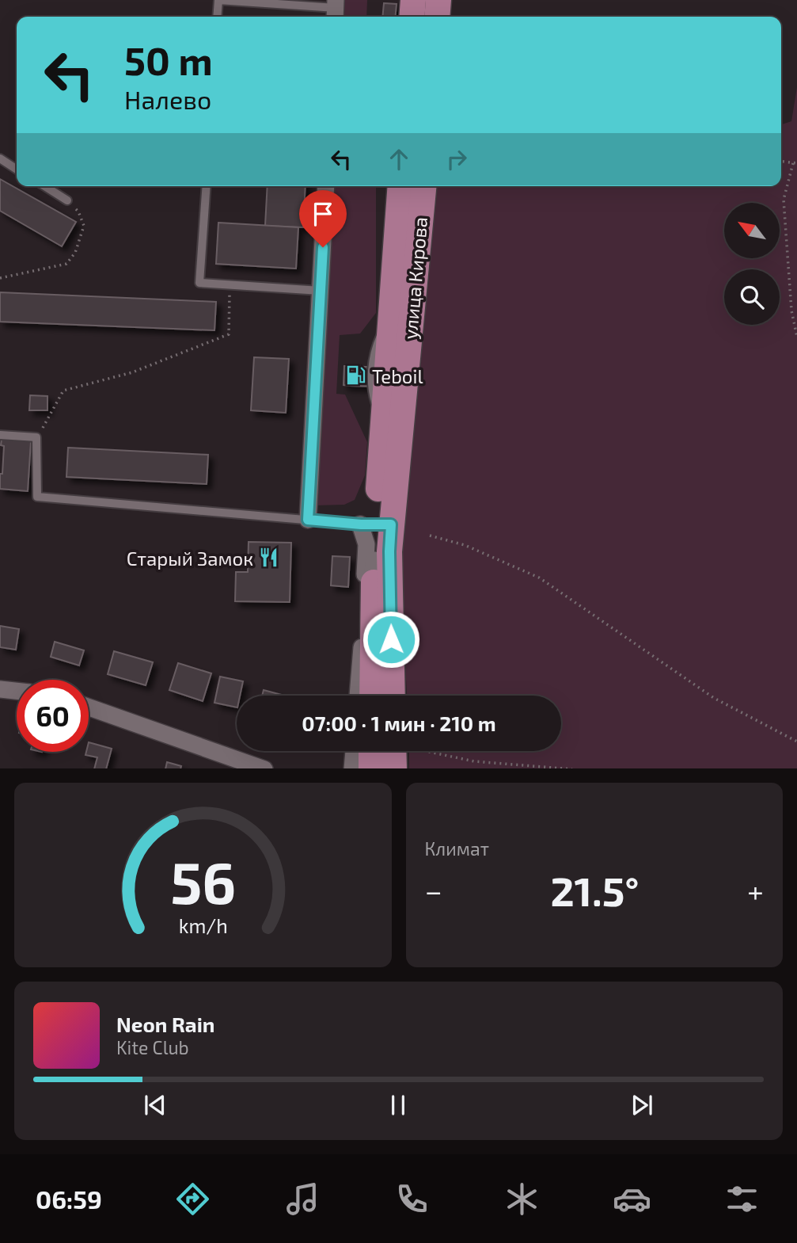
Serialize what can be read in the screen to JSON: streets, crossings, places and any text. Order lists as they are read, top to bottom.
{
  "streets": {
    "main road": ["улица Кирова"]
  },
  "places": {
    "fuel station": ["Teboil"],
    "restaurant": ["Старый Замок"]
  },
  "north": "top left",
  "page": {
    "turn": ["50 m", "Налево"],
    "limit": "60",
    "trip": "07:00 · 1 мин · 210 m",
    "tile": "Климат",
    "heat": ["−", "21.5°", "+"],
    "song": ["Neon Rain", "Kite Club"],
    "tabs": "06:59",
    "gauge": ["56", "km/h"]
  }
}
